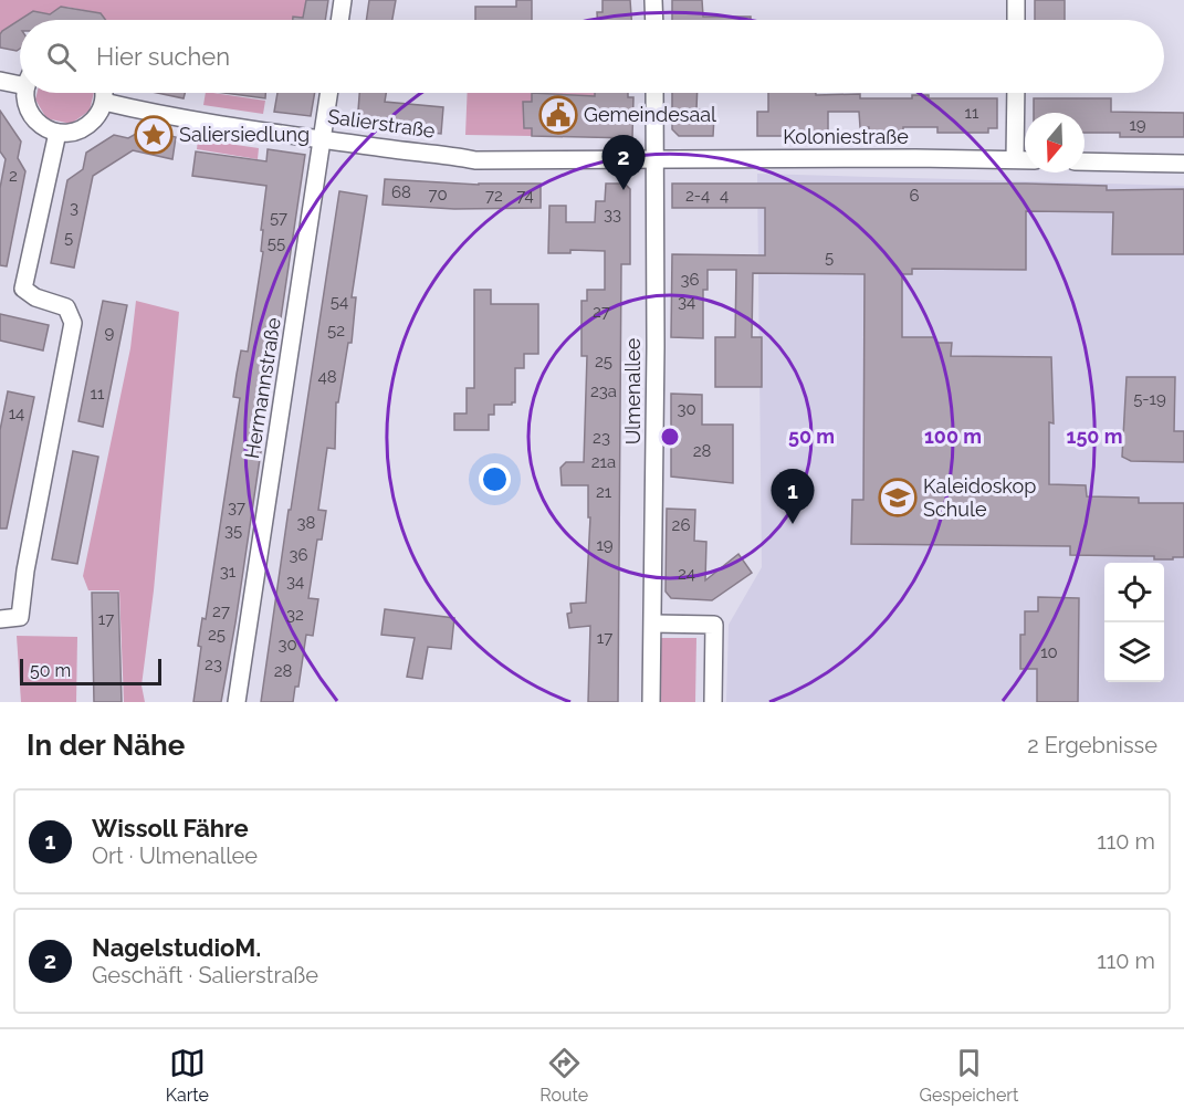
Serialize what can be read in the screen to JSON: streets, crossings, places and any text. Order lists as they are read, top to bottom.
{
  "streets": {
    "street": [
      "Salierstraße",
      "Koloniestraße",
      "Hermannstraße",
      "Ulmenallee"
    ]
  },
  "crossings": [
    ["Salierstraße", "Koloniestraße"],
    ["Salierstraße", "Hermannstraße"],
    ["Salierstraße", "Ulmenallee"],
    ["Koloniestraße", "Ulmenallee"]
  ],
  "places": {
    "public building": ["Gemeindesaal"],
    "place": ["Saliersiedlung"],
    "school or university": ["Kaleidoskop Schule"]
  },
  "house_numbers": [
    "11",
    "19",
    "2",
    "68",
    "70",
    "72",
    "74",
    "2-4",
    "4",
    "6",
    "3",
    "33",
    "57",
    "5",
    "55",
    "5",
    "36",
    "54",
    "34",
    "27",
    "52",
    "9",
    "25",
    "48",
    "23a",
    "11",
    "5-19",
    "30",
    "14",
    "23",
    "28",
    "21a",
    "21",
    "37",
    "38",
    "26",
    "35",
    "19",
    "36",
    "31",
    "24",
    "34",
    "27",
    "32",
    "17",
    "25",
    "17",
    "30",
    "10",
    "23",
    "28"
  ],
  "scale_bar": "50 m",
  "north": "bottom",
  "page": {
    "search": "Hier suchen",
    "pins": ["2", "1"],
    "scale": "50 m",
    "heading": ["In der Nähe", "2 Ergebnisse"],
    "list": [
      {
        "mark": "1",
        "name": "Wissoll Fähre",
        "note": "Ort · Ulmenallee",
        "value": "110 m"
      },
      {
        "mark": "2",
        "name": "NagelstudioM.",
        "note": "Geschäft · Salierstraße",
        "value": "110 m"
      }
    ],
    "nav": ["Karte", "Route", "Gespeichert"]
  },
  "rings": ["50 m", "100 m", "150 m"]
}
